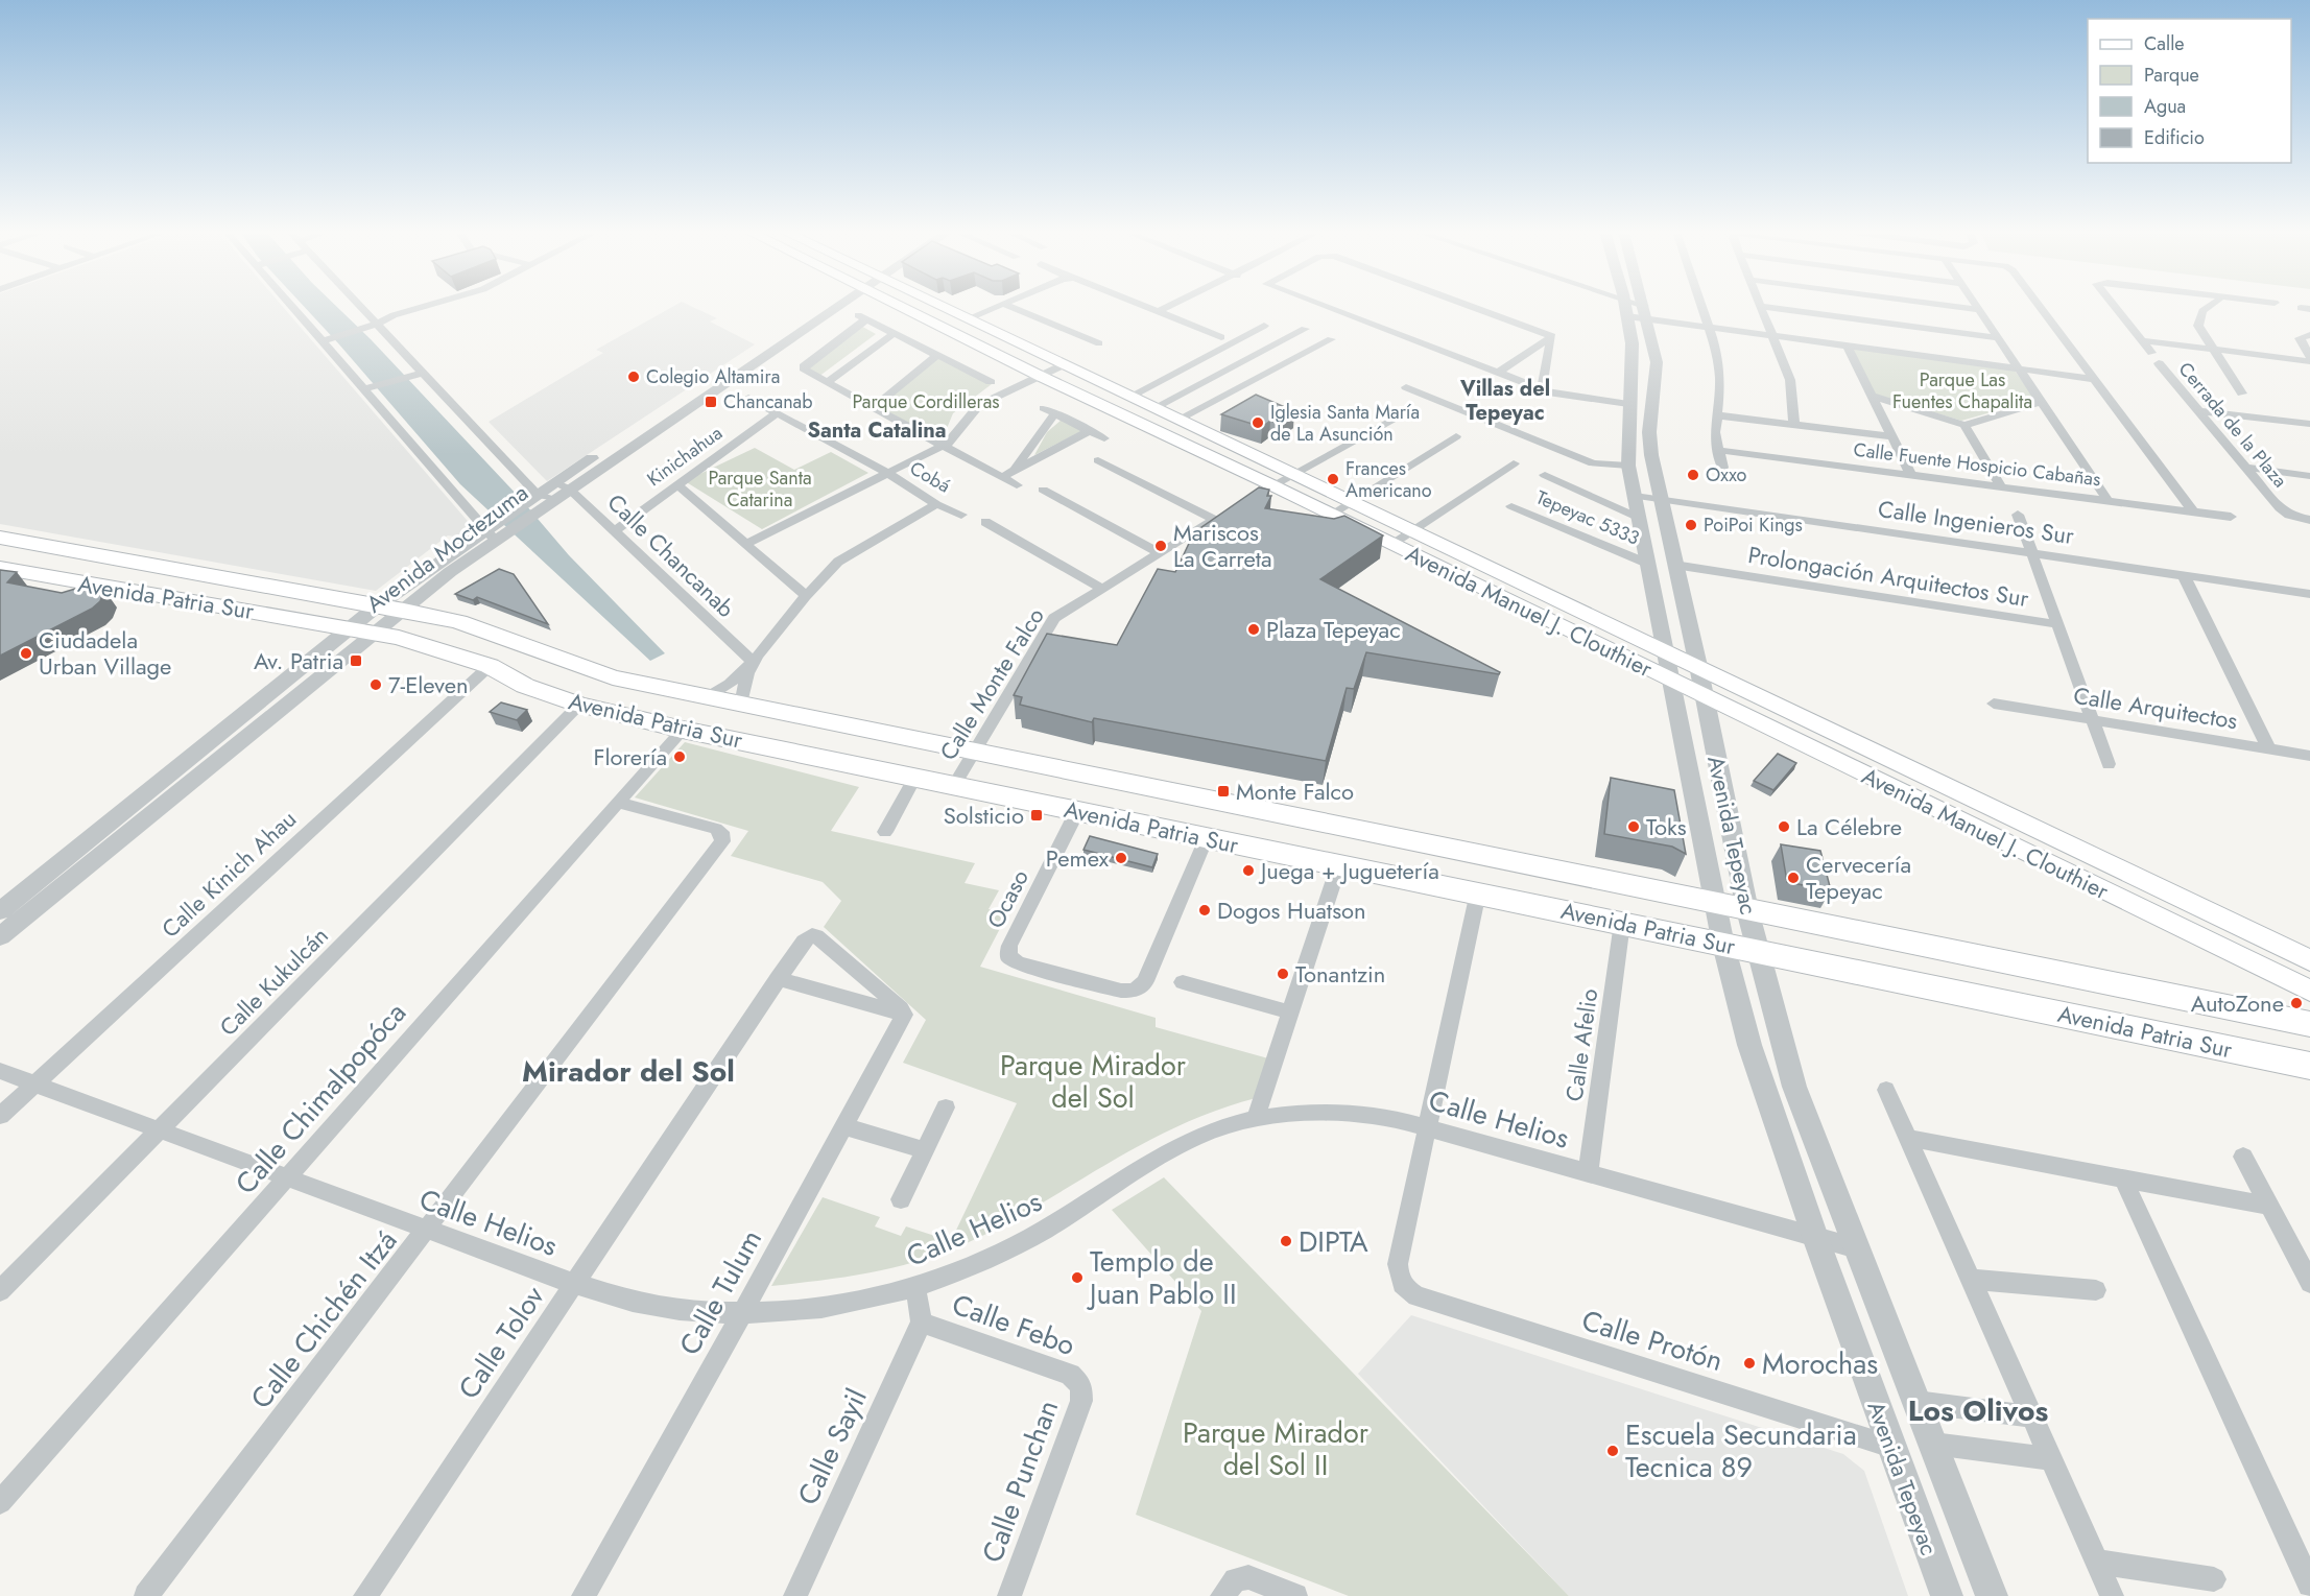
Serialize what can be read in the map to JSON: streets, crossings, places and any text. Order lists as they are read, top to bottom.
{
  "streets": {
    "main road": ["Avenida Patria Sur", "Avenida Manuel J. Clouthier"],
    "street": [
      "Cerrada de la Plaza",
      "Kinichahua",
      "Calle Fuente Hospicio Cabañas",
      "Cobá",
      "Tepeyac 5333",
      "Calle Ingenieros Sur",
      "Avenida Moctezuma",
      "Calle Chancanab",
      "Prolongación Arquitectos Sur",
      "Calle Monte Falco",
      "Calle Arquitectos",
      "Avenida Tepeyac",
      "Calle Kinich Ahau",
      "Ocaso",
      "Calle Kukulcán",
      "Calle Afelio",
      "Calle Chimalpopóca",
      "Calle Helios",
      "Calle Tulum",
      "Calle Chichén Itzá",
      "Calle Febo",
      "Calle Protón",
      "Calle Tolov",
      "Calle Sayil",
      "Calle Punchan"
    ]
  },
  "crossings": [
    ["Kinichahua", "Cobá"],
    ["Kinichahua", "Calle Chancanab"],
    ["Tepeyac 5333", "Avenida Tepeyac"],
    ["Calle Ingenieros Sur", "Avenida Tepeyac"],
    ["Avenida Moctezuma", "Calle Chancanab"],
    ["Avenida Moctezuma", "Avenida Patria Sur"],
    ["Prolongación Arquitectos Sur", "Avenida Tepeyac"],
    ["Avenida Patria Sur", "Calle Monte Falco"],
    ["Avenida Patria Sur", "Avenida Tepeyac"],
    ["Avenida Patria Sur", "Calle Kinich Ahau"],
    ["Avenida Patria Sur", "Ocaso"],
    ["Avenida Patria Sur", "Calle Kukulcán"],
    ["Avenida Patria Sur", "Calle Afelio"],
    ["Avenida Patria Sur", "Calle Chimalpopóca"],
    ["Avenida Manuel J. Clouthier", "Avenida Tepeyac"],
    ["Avenida Tepeyac", "Calle Helios"],
    ["Avenida Tepeyac", "Calle Protón"],
    ["Calle Kinich Ahau", "Calle Helios"],
    ["Calle Kukulcán", "Calle Helios"],
    ["Calle Afelio", "Calle Helios"],
    ["Calle Chimalpopóca", "Calle Helios"],
    ["Calle Chimalpopóca", "Calle Chichén Itzá"],
    ["Calle Helios", "Calle Tulum"],
    ["Calle Helios", "Calle Chichén Itzá"],
    ["Calle Helios", "Calle Febo"],
    ["Calle Helios", "Calle Protón"],
    ["Calle Helios", "Calle Tolov"],
    ["Calle Tulum", "Calle Tolov"],
    ["Calle Febo", "Calle Sayil"],
    ["Calle Febo", "Calle Punchan"]
  ],
  "districts": [
    "Villas del Tepeyac",
    "Santa Catalina",
    "Mirador del Sol",
    "Los Olivos"
  ],
  "parks": [
    "Parque Las Fuentes Chapalita",
    "Parque Cordilleras",
    "Parque Santa Catarina",
    "Parque Mirador del Sol",
    "Parque Mirador del Sol II"
  ],
  "places": {
    "other": [
      "Colegio Altamira",
      "Iglesia Santa María de La Asunción",
      "Oxxo",
      "Frances Americano",
      "PoiPoi Kings",
      "Mariscos La Carreta",
      "Plaza Tepeyac",
      "Ciudadela Urban Village",
      "7-Eleven",
      "Florería",
      "Toks",
      "La Célebre",
      "Pemex",
      "Juega + Juguetería",
      "Cervecería Tepeyac",
      "Dogos Huatson",
      "Tonantzin",
      "AutoZone",
      "DIPTA",
      "Templo de Juan Pablo II",
      "Morochas",
      "Escuela Secundaria Tecnica 89"
    ],
    "transit": [
      "Chancanab",
      "Av. Patria",
      "Monte Falco",
      "Solsticio"
    ]
  },
  "legend": [
    "Calle",
    "Parque",
    "Agua",
    "Edificio"
  ]
}
